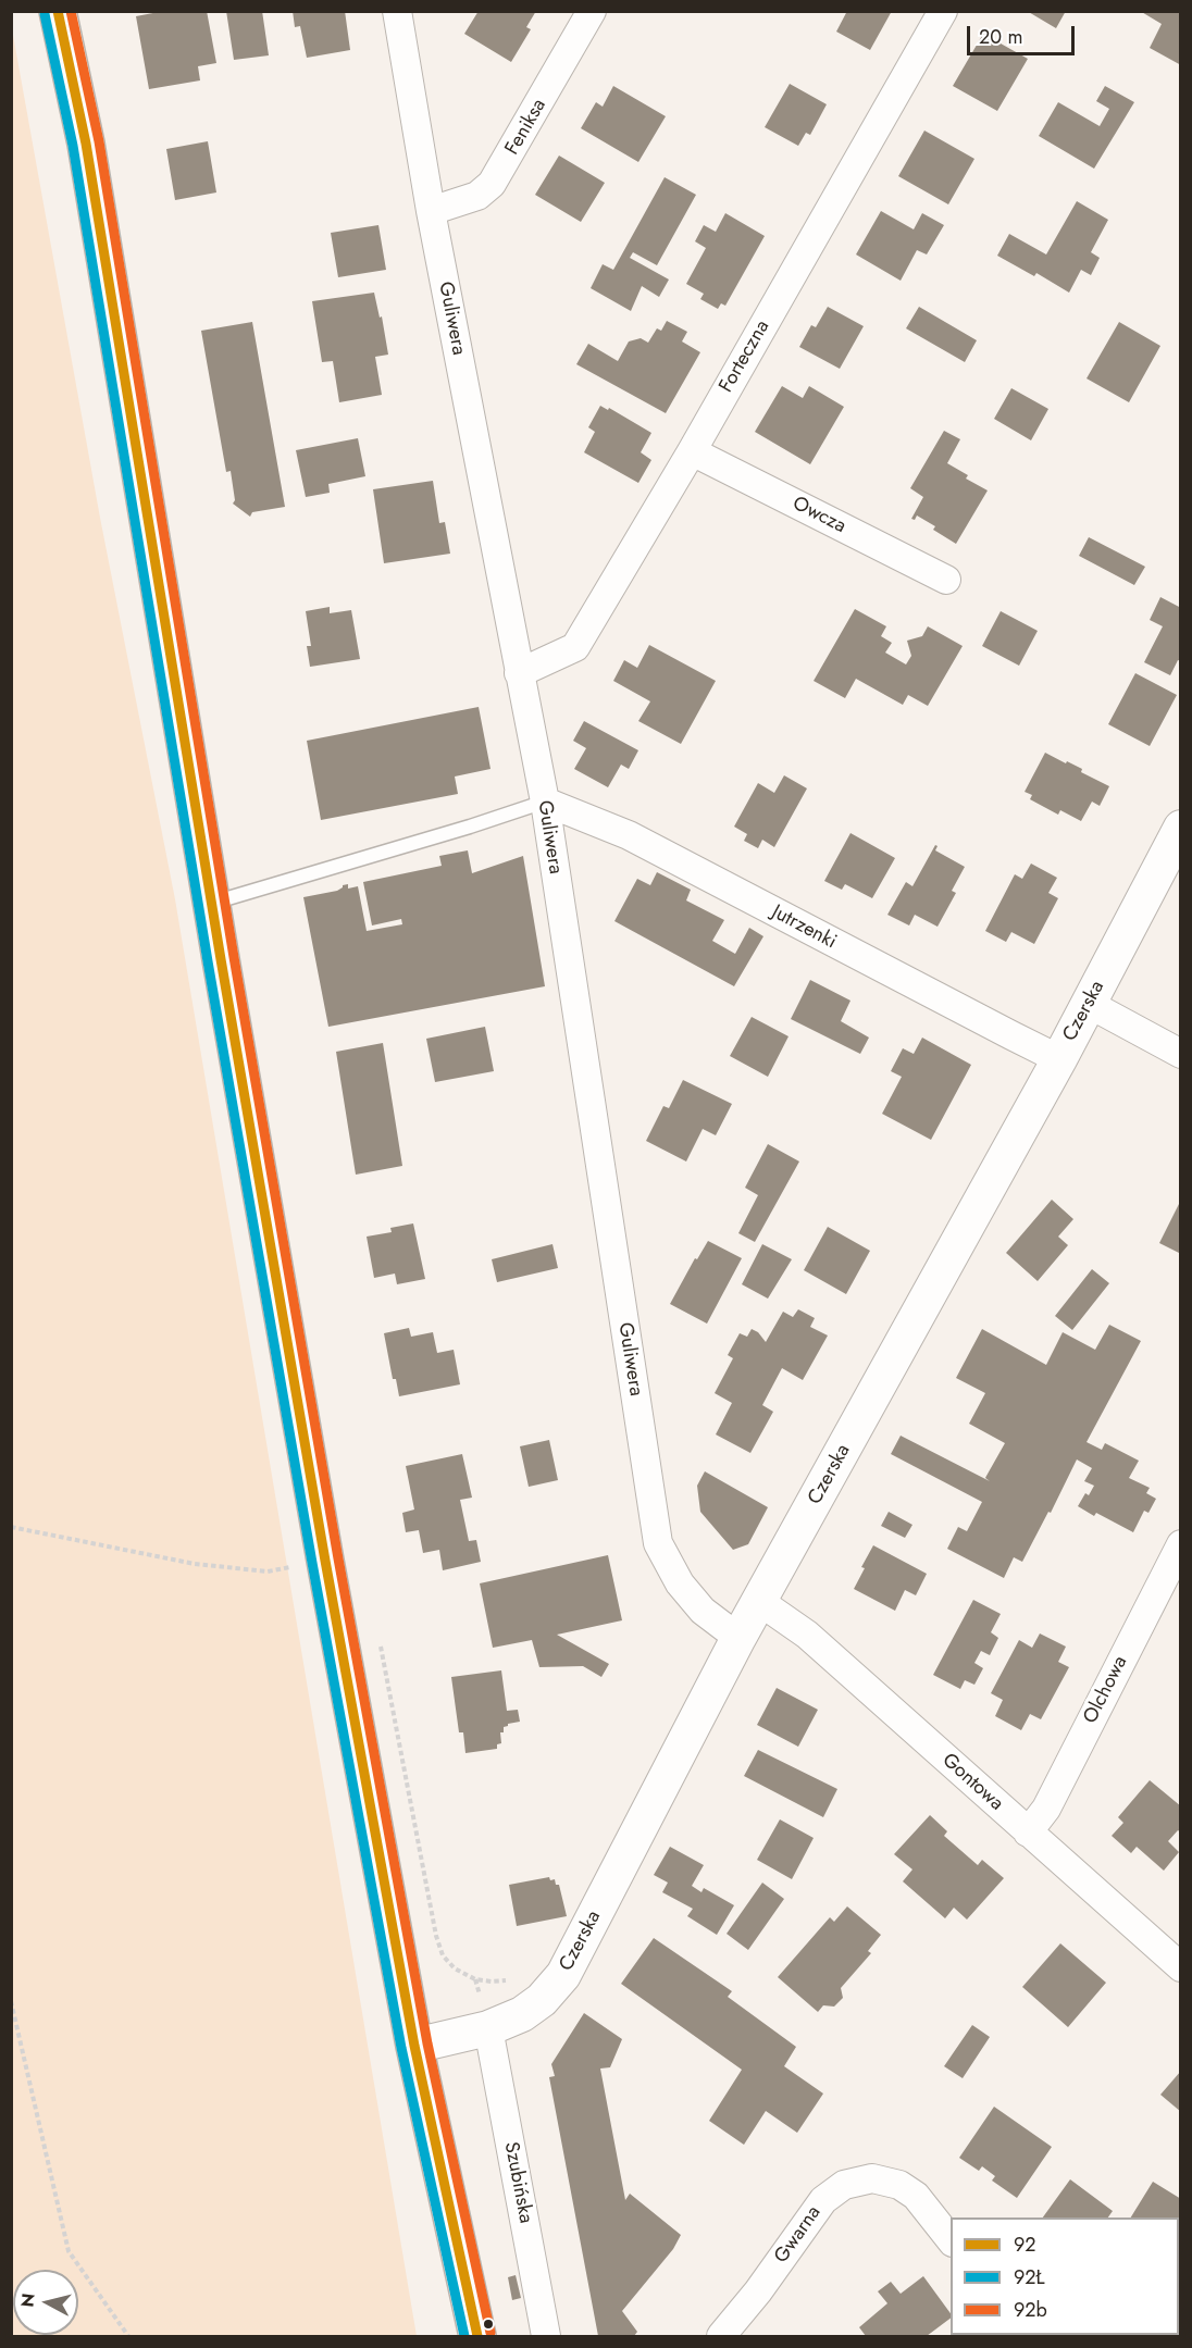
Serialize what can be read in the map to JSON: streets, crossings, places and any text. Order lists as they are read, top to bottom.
{
  "streets": {
    "street": [
      "Feniksa",
      "Guliwera",
      "Forteczna",
      "Owcza",
      "Jutrzenki",
      "Czerska",
      "Olchowa",
      "Gontowa",
      "Szubińska",
      "Gwarna"
    ]
  },
  "crossings": [
    ["Feniksa", "Guliwera"],
    ["Guliwera", "Forteczna"],
    ["Guliwera", "Jutrzenki"],
    ["Guliwera", "Czerska"],
    ["Forteczna", "Owcza"],
    ["Jutrzenki", "Czerska"],
    ["Czerska", "Gontowa"],
    ["Czerska", "Szubińska"],
    ["Olchowa", "Gontowa"]
  ],
  "lines": ["transit line 92", "transit line 92b", "transit line 92Ł"],
  "legend": ["92", "92Ł", "92b"],
  "scale_bar": "20 m",
  "north": "left"
}
